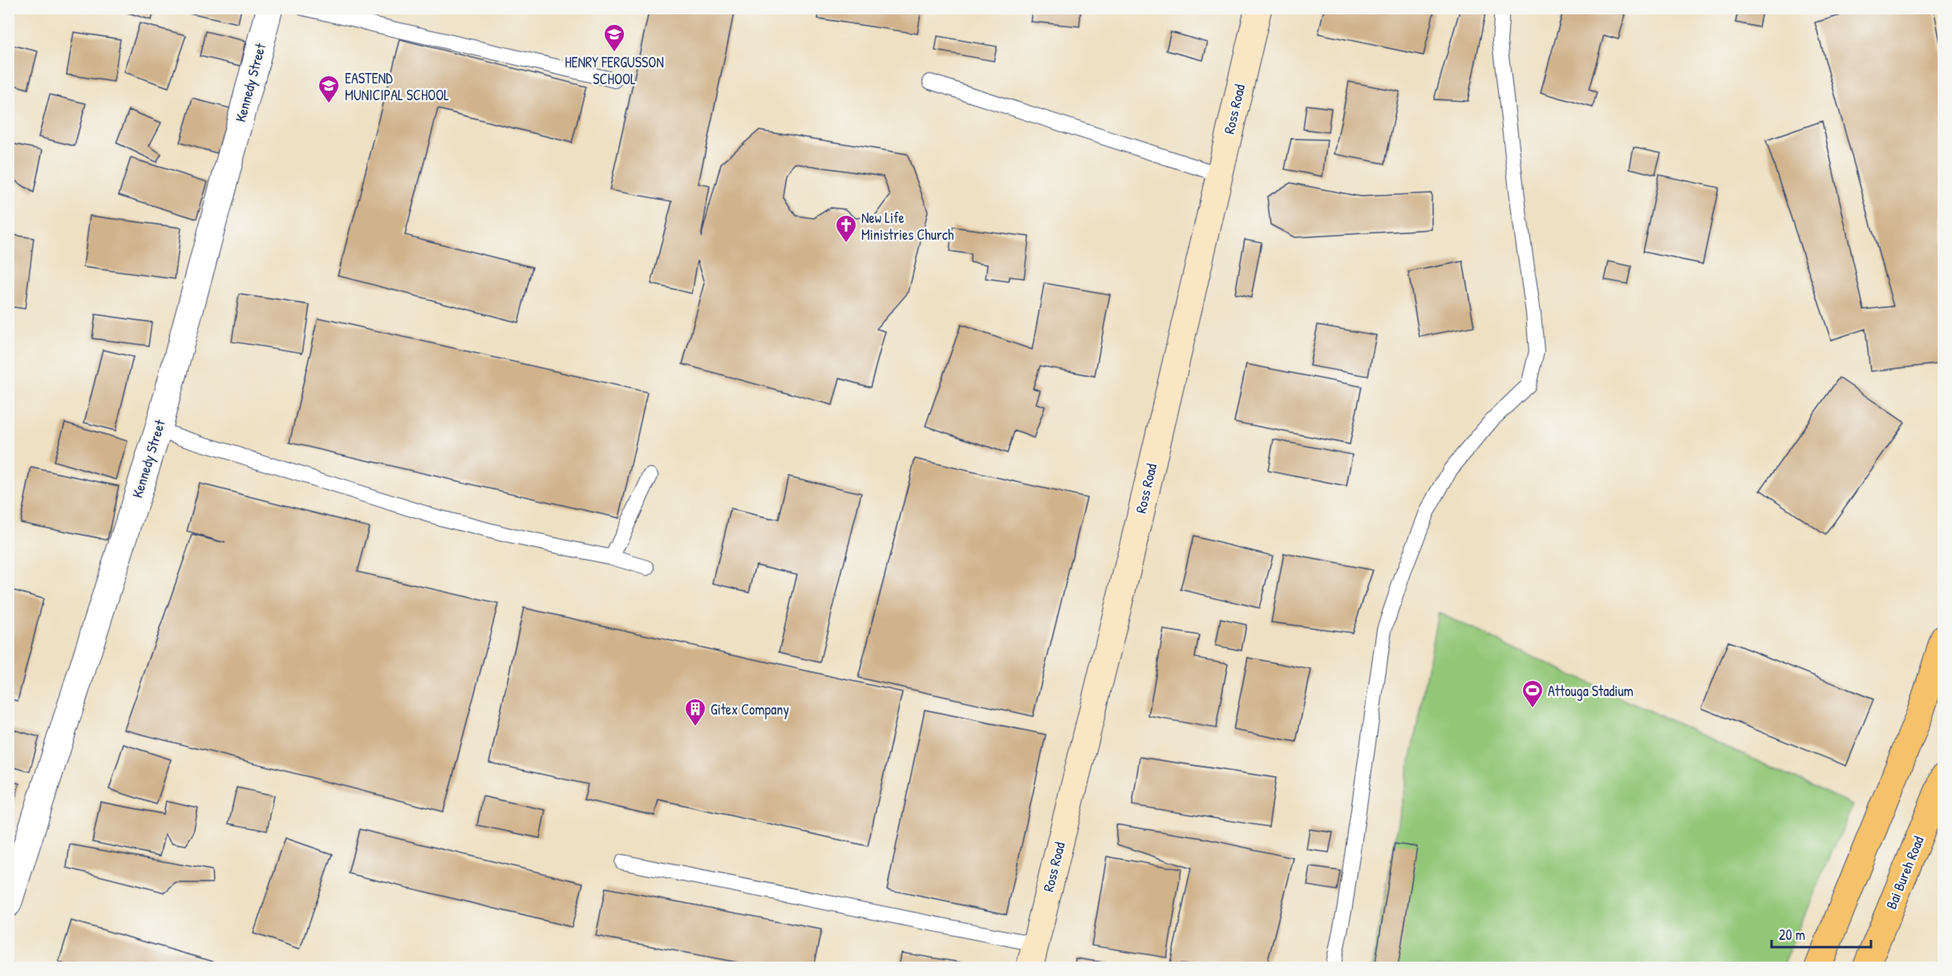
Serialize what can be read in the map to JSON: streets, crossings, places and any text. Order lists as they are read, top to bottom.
{
  "streets": {
    "highway": ["Bai Bureh Road"],
    "main road": ["Ross Road"],
    "street": ["Kennedy Street"]
  },
  "places": {
    "school or university": ["HENRY FERGUSSON SCHOOL", "EASTEND MUNICIPAL SCHOOL"],
    "church": ["New Life Ministries Church"],
    "sports": ["Attouga Stadium"],
    "building": ["Gitex Company"]
  },
  "scale_bar": "20 m"
}
